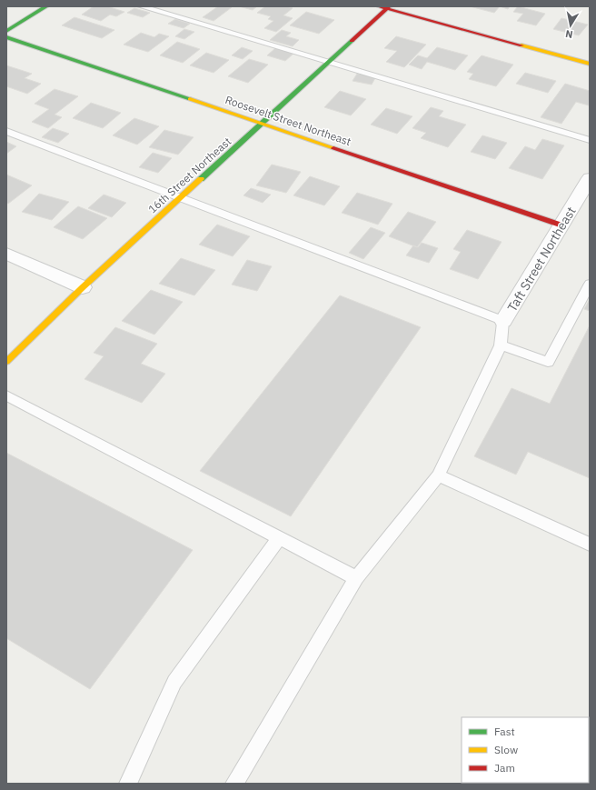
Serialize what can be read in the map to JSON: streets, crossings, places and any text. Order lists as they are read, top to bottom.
{
  "streets": {
    "street": ["Roosevelt Street Northeast", "16th Street Northeast", "Taft Street Northeast"]
  },
  "crossings": [
    ["Roosevelt Street Northeast", "16th Street Northeast"],
    ["Roosevelt Street Northeast", "Taft Street Northeast"]
  ],
  "legend": ["Fast", "Slow", "Jam"],
  "north": "bottom"
}
